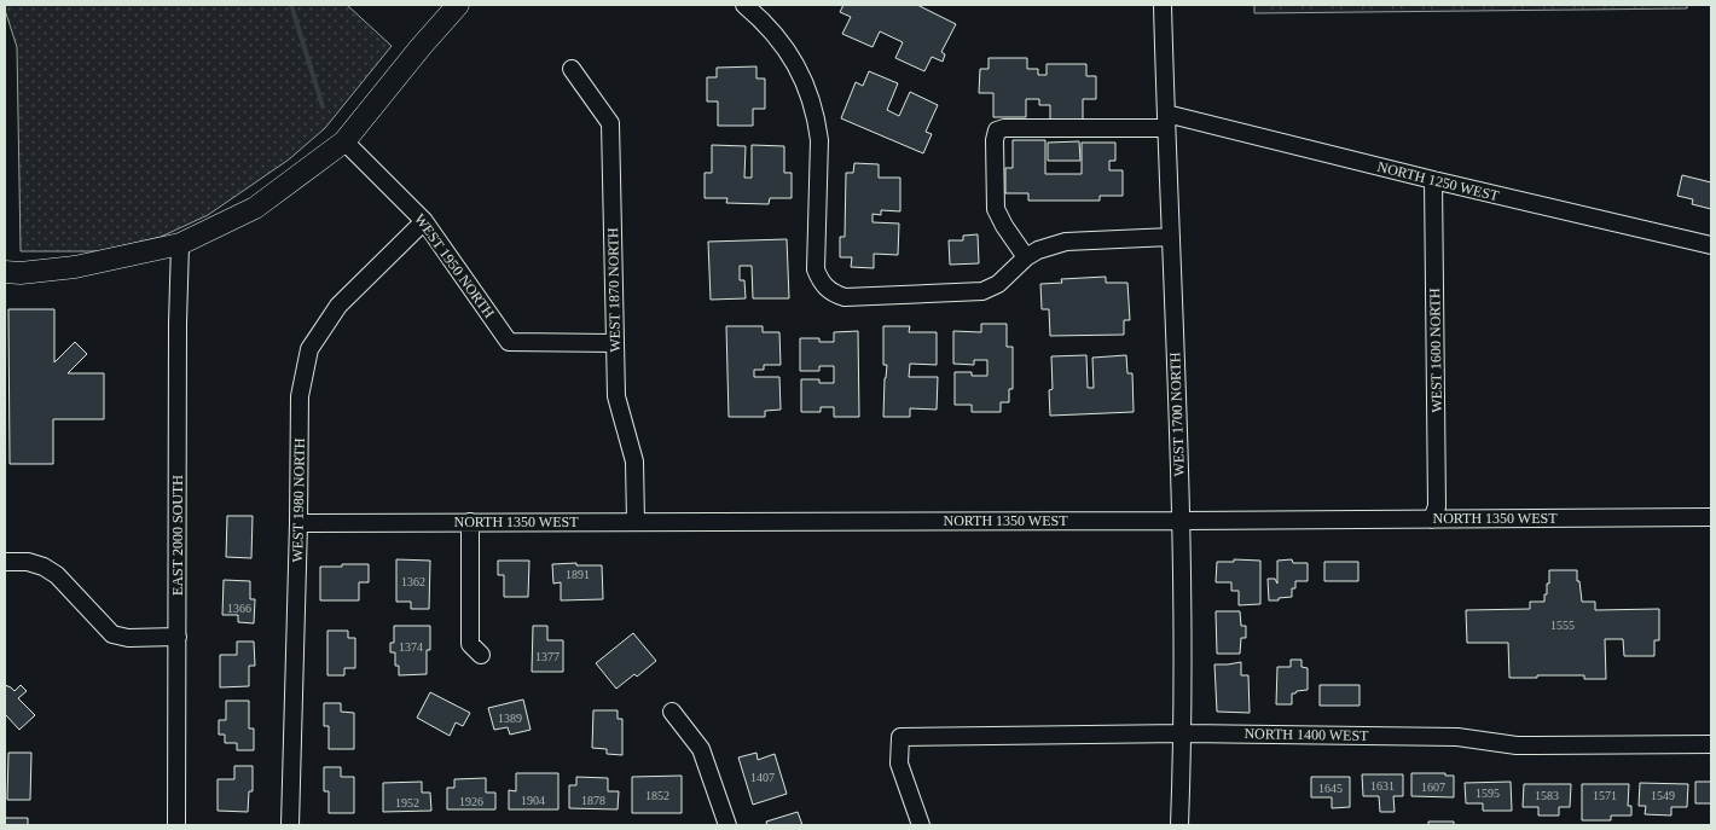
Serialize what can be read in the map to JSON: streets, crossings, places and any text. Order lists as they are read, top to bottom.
{
  "streets": {
    "street": [
      "NORTH 1250 WEST",
      "WEST 1950 NORTH",
      "WEST 1870 NORTH",
      "WEST 1600 NORTH",
      "WEST 1700 NORTH",
      "WEST 1980 NORTH",
      "NORTH 1350 WEST",
      "EAST 2000 SOUTH",
      "NORTH 1400 WEST"
    ]
  },
  "crossings": [
    ["NORTH 1250 WEST", "WEST 1600 NORTH"],
    ["NORTH 1250 WEST", "WEST 1700 NORTH"],
    ["WEST 1950 NORTH", "WEST 1870 NORTH"],
    ["WEST 1950 NORTH", "WEST 1980 NORTH"],
    ["WEST 1870 NORTH", "NORTH 1350 WEST"],
    ["WEST 1600 NORTH", "NORTH 1350 WEST"],
    ["WEST 1700 NORTH", "NORTH 1350 WEST"],
    ["WEST 1700 NORTH", "NORTH 1400 WEST"],
    ["WEST 1980 NORTH", "NORTH 1350 WEST"]
  ],
  "house_numbers": [
    "1891",
    "1362",
    "1366",
    "1555",
    "1374",
    "1377",
    "1389",
    "1407",
    "1631",
    "1607",
    "1645",
    "1595",
    "1852",
    "1583",
    "1571",
    "1549",
    "1904",
    "1878",
    "1926",
    "1952"
  ]
}
